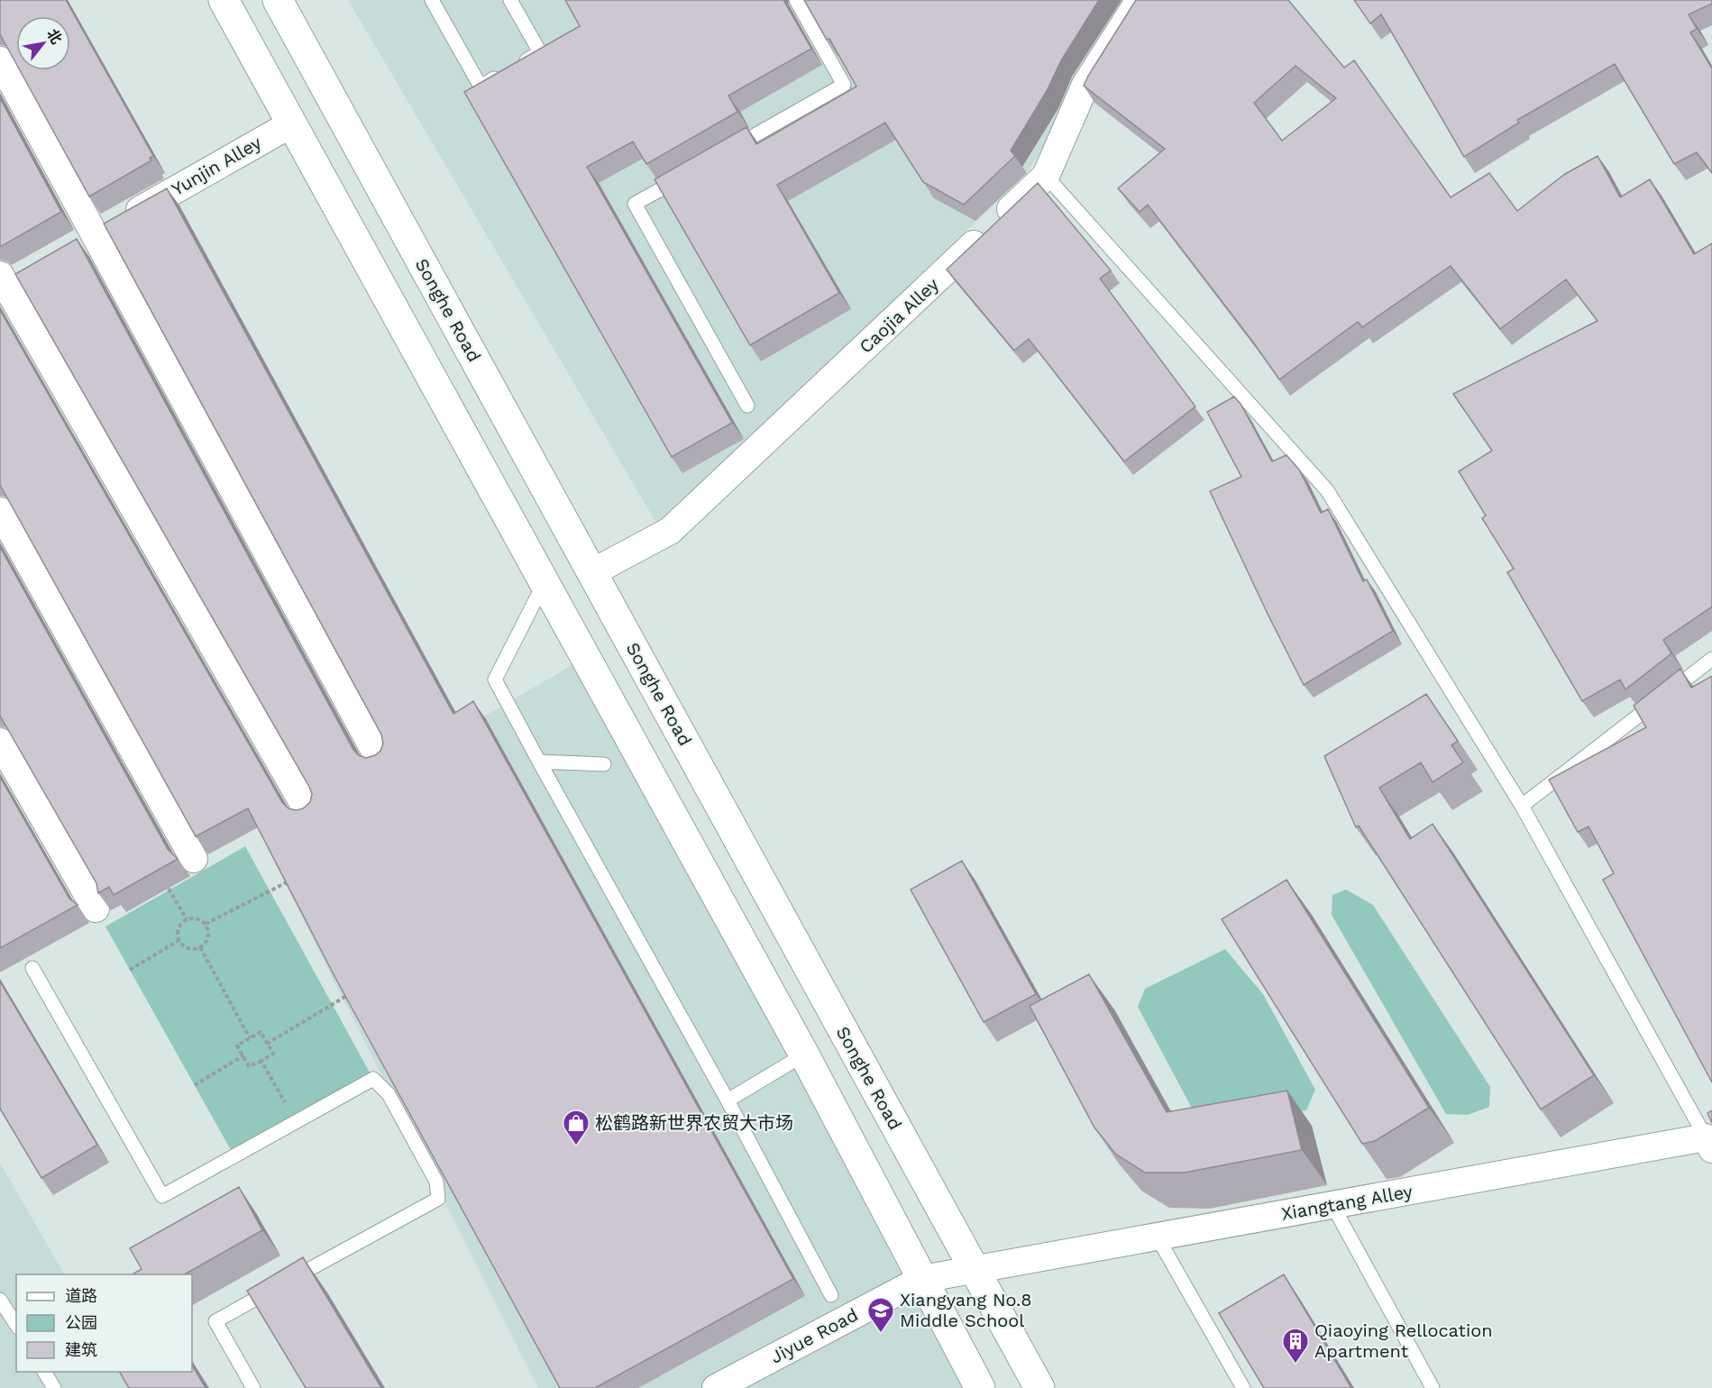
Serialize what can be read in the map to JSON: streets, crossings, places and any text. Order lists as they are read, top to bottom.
{
  "streets": {
    "main road": ["Songhe Road"],
    "street": [
      "Yunjin Alley",
      "Caojia Alley",
      "Xiangtang Alley",
      "Jiyue Road"
    ]
  },
  "crossings": [
    ["Songhe Road", "Caojia Alley"],
    ["Songhe Road", "Xiangtang Alley"],
    ["Songhe Road", "Jiyue Road"],
    ["Xiangtang Alley", "Jiyue Road"]
  ],
  "places": {
    "shop": ["松鹤路新世界农贸大市场"],
    "school or university": ["Xiangyang No.8 Middle School"],
    "building": ["Qiaoying Rellocation Apartment"]
  },
  "legend": ["道路", "公园", "建筑"],
  "north": "top right"
}
